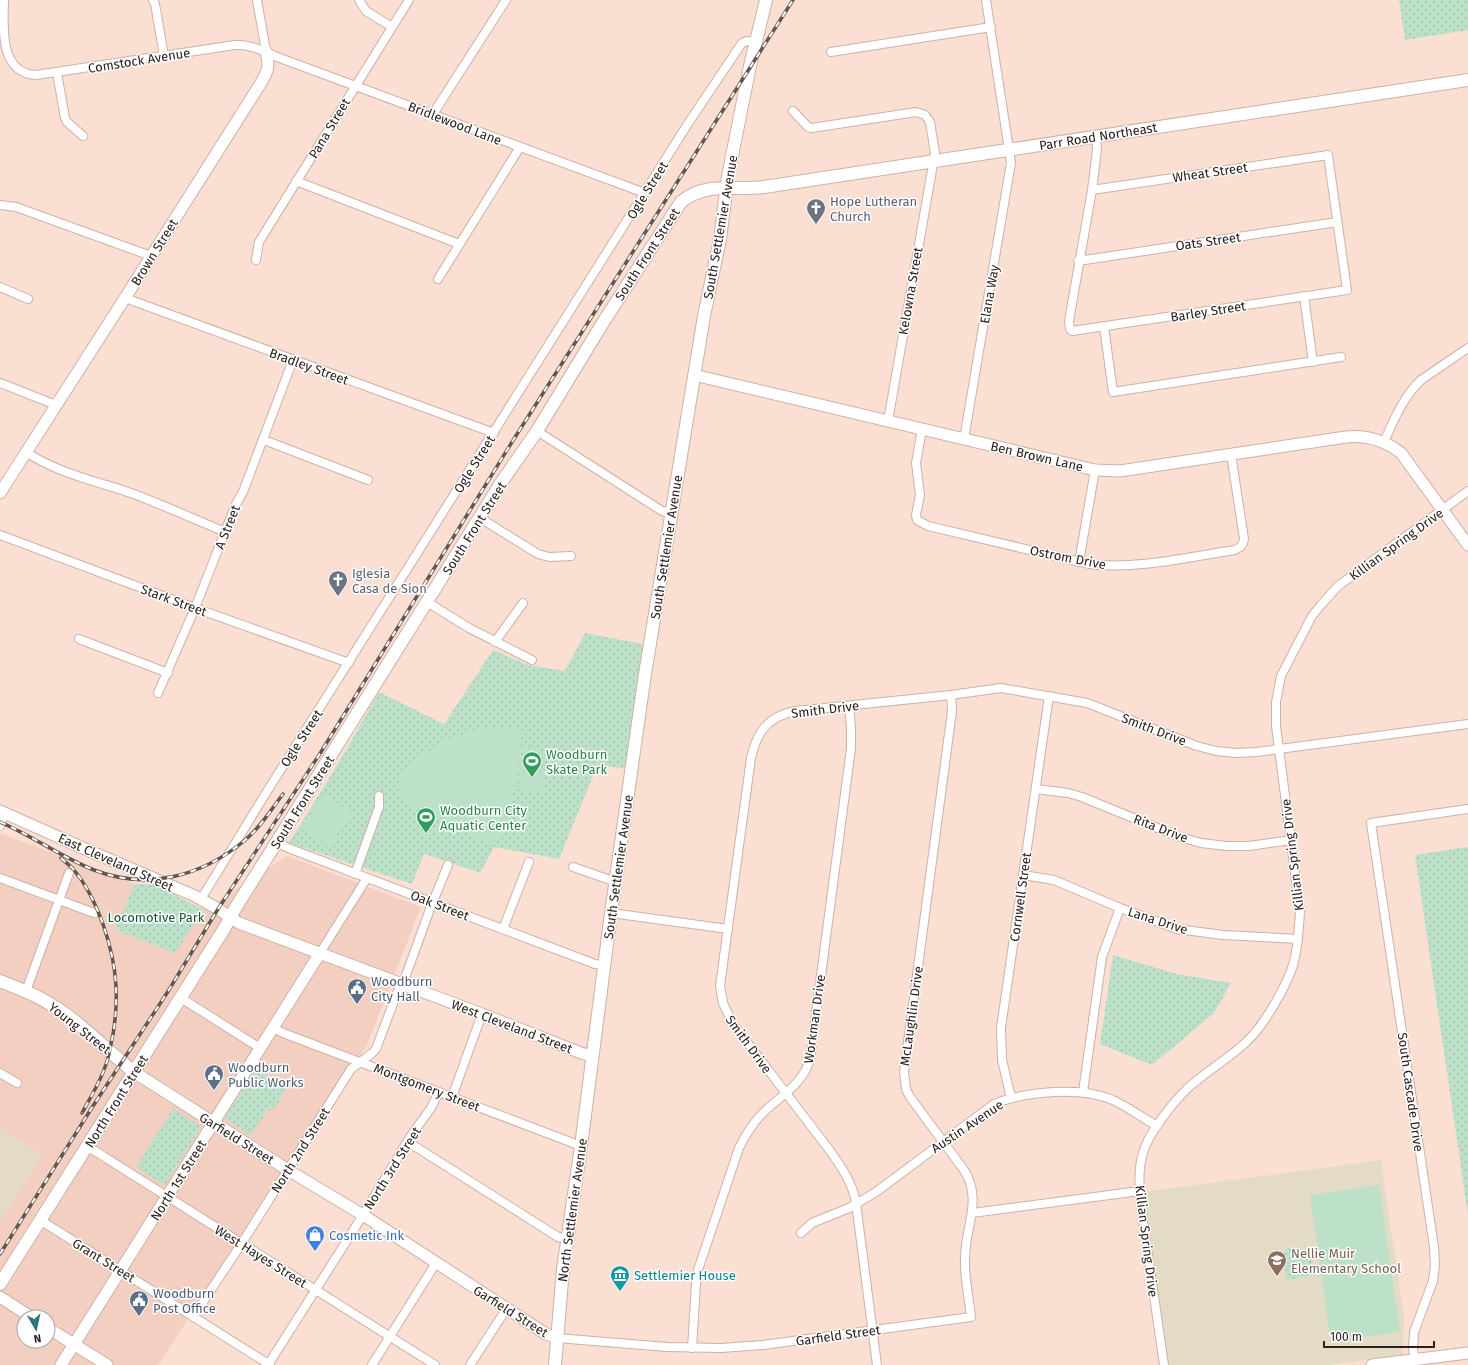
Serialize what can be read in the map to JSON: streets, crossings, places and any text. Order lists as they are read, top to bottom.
{
  "streets": {
    "main road": [
      "Parr Road Northeast",
      "South Settlemier Avenue",
      "South Front Street",
      "Young Street",
      "North Front Street",
      "North Settlemier Avenue"
    ],
    "street": [
      "Comstock Avenue",
      "Bridlewood Lane",
      "Pana Street",
      "Wheat Street",
      "Ogle Street",
      "Oats Street",
      "Brown Street",
      "Kelowna Street",
      "Elana Way",
      "Barley Street",
      "Bradley Street",
      "Ben Brown Lane",
      "A Street",
      "Killian Spring Drive",
      "Ostrom Drive",
      "Stark Street",
      "Smith Drive",
      "Rita Drive",
      "East Cleveland Street",
      "Cornwell Street",
      "Oak Street",
      "Lana Drive",
      "McLaughlin Drive",
      "Workman Drive",
      "West Cleveland Street",
      "Montgomery Street",
      "South Cascade Drive",
      "Austin Avenue",
      "Garfield Street",
      "North 2nd Street",
      "North 3rd Street",
      "North 1st Street",
      "West Hayes Street",
      "Grant Street"
    ]
  },
  "crossings": [
    ["Comstock Avenue", "Bridlewood Lane"],
    ["Comstock Avenue", "Brown Street"],
    ["Bridlewood Lane", "Pana Street"],
    ["Bridlewood Lane", "Ogle Street"],
    ["Bridlewood Lane", "Brown Street"],
    ["Parr Road Northeast", "South Settlemier Avenue"],
    ["Parr Road Northeast", "South Front Street"],
    ["Parr Road Northeast", "Kelowna Street"],
    ["Parr Road Northeast", "Elana Way"],
    ["Wheat Street", "Oats Street"],
    ["Wheat Street", "Barley Street"],
    ["Ogle Street", "South Settlemier Avenue"],
    ["Ogle Street", "Bradley Street"],
    ["Ogle Street", "Stark Street"],
    ["Ogle Street", "East Cleveland Street"],
    ["South Settlemier Avenue", "South Front Street"],
    ["South Settlemier Avenue", "Ben Brown Lane"],
    ["South Settlemier Avenue", "Oak Street"],
    ["South Settlemier Avenue", "West Cleveland Street"],
    ["South Settlemier Avenue", "North Settlemier Avenue"],
    ["Oats Street", "Barley Street"],
    ["Brown Street", "Bradley Street"],
    ["South Front Street", "East Cleveland Street"],
    ["South Front Street", "Oak Street"],
    ["South Front Street", "West Cleveland Street"],
    ["South Front Street", "North Front Street"],
    ["Kelowna Street", "Ben Brown Lane"],
    ["Elana Way", "Ben Brown Lane"],
    ["Bradley Street", "A Street"],
    ["Ben Brown Lane", "Killian Spring Drive"],
    ["Ben Brown Lane", "Ostrom Drive"],
    ["A Street", "Stark Street"],
    ["Killian Spring Drive", "Smith Drive"],
    ["Killian Spring Drive", "Rita Drive"],
    ["Killian Spring Drive", "Lana Drive"],
    ["Killian Spring Drive", "Austin Avenue"],
    ["Smith Drive", "Cornwell Street"],
    ["Smith Drive", "McLaughlin Drive"],
    ["Smith Drive", "Workman Drive"],
    ["Smith Drive", "Austin Avenue"],
    ["Smith Drive", "Garfield Street"],
    ["Rita Drive", "Cornwell Street"],
    ["East Cleveland Street", "West Cleveland Street"],
    ["East Cleveland Street", "North Front Street"],
    ["Cornwell Street", "Lana Drive"],
    ["Cornwell Street", "Austin Avenue"],
    ["Oak Street", "North 2nd Street"],
    ["McLaughlin Drive", "Austin Avenue"],
    ["McLaughlin Drive", "Garfield Street"],
    ["Workman Drive", "Garfield Street"],
    ["West Cleveland Street", "North Front Street"],
    ["West Cleveland Street", "North 2nd Street"],
    ["West Cleveland Street", "North 1st Street"],
    ["West Cleveland Street", "North Settlemier Avenue"],
    ["Young Street", "North Front Street"],
    ["Young Street", "Garfield Street"],
    ["Montgomery Street", "North 2nd Street"],
    ["Montgomery Street", "North 3rd Street"],
    ["Montgomery Street", "North 1st Street"],
    ["Montgomery Street", "North Settlemier Avenue"],
    ["North Front Street", "Garfield Street"],
    ["North Front Street", "West Hayes Street"],
    ["North Front Street", "Grant Street"],
    ["Garfield Street", "North 2nd Street"],
    ["Garfield Street", "North 3rd Street"],
    ["Garfield Street", "North 1st Street"],
    ["Garfield Street", "North Settlemier Avenue"],
    ["North 2nd Street", "West Hayes Street"],
    ["North 2nd Street", "Grant Street"],
    ["North 3rd Street", "West Hayes Street"],
    ["North 3rd Street", "Grant Street"],
    ["North 1st Street", "West Hayes Street"],
    ["North 1st Street", "Grant Street"]
  ],
  "parks": ["Locomotive Park"],
  "places": {
    "church": ["Hope Lutheran Church", "Iglesia Casa de Sion"],
    "sports": ["Woodburn Skate Park", "Woodburn City Aquatic Center"],
    "public building": ["Woodburn City Hall", "Woodburn Public Works", "Woodburn Post Office"],
    "shop": ["Cosmetic Ink"],
    "school or university": ["Nellie Muir Elementary School"],
    "museum": ["Settlemier House"]
  },
  "scale_bar": "100 m",
  "north": "bottom"
}
